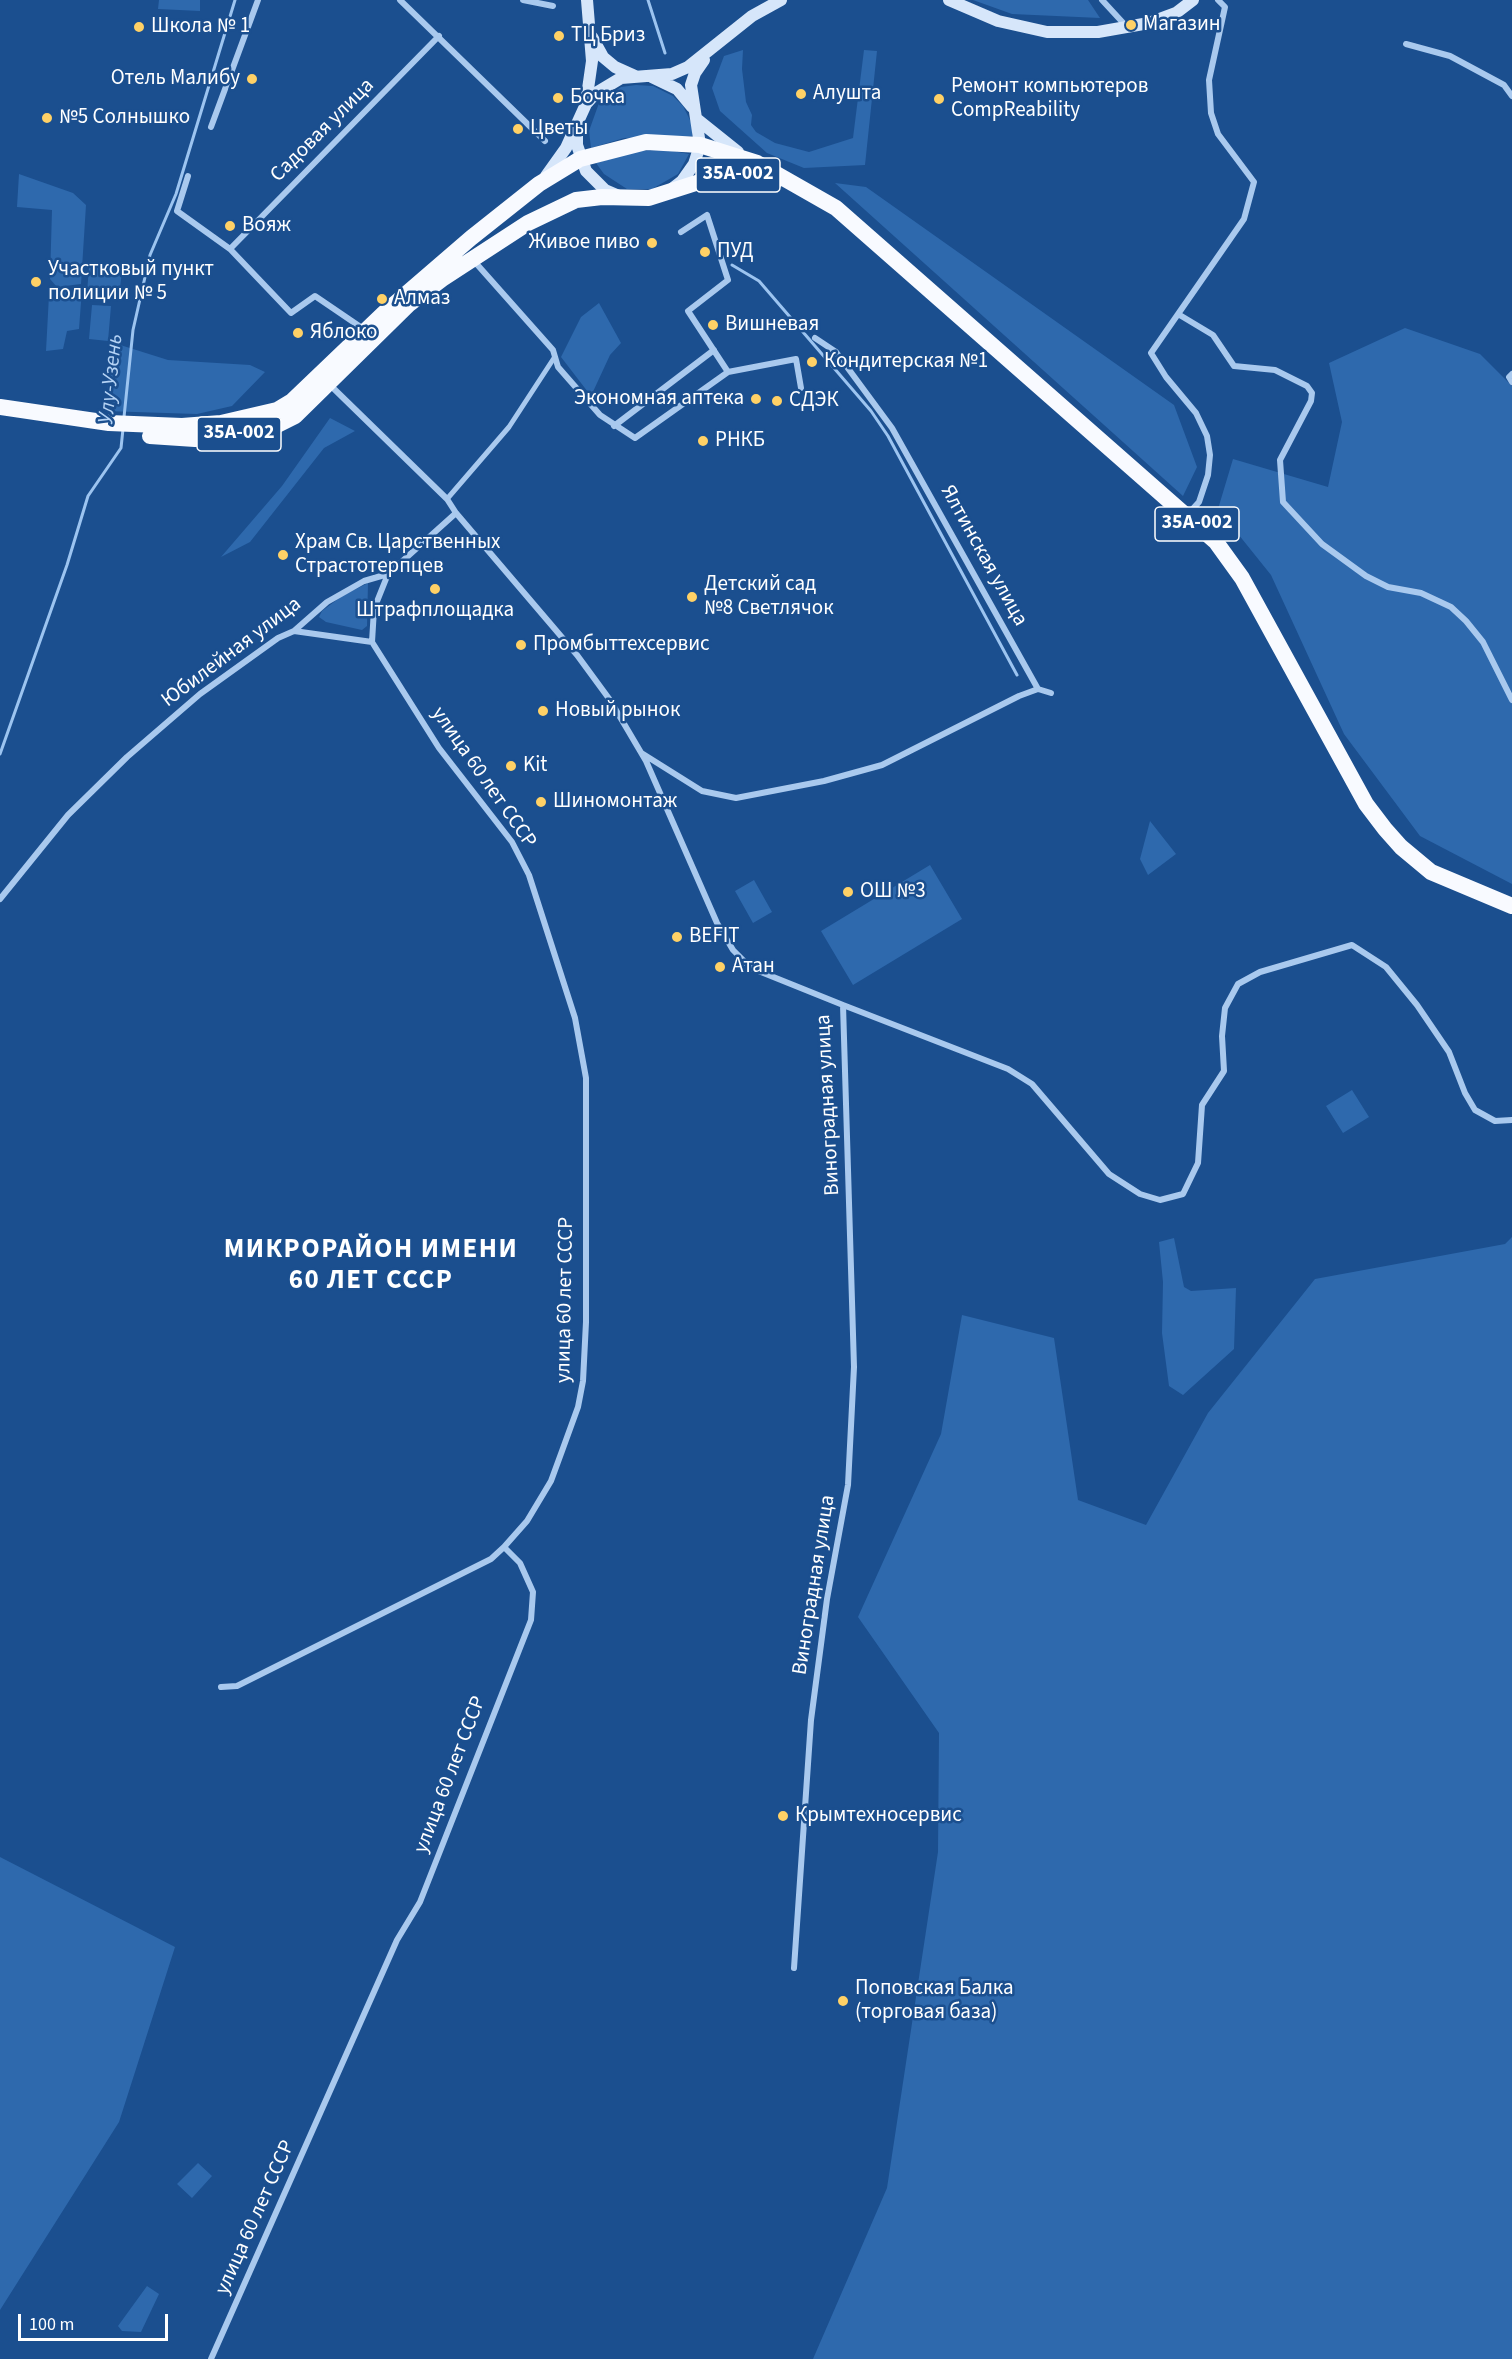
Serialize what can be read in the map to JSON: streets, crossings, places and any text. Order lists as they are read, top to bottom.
{
  "streets": {
    "highway": ["35А-002"],
    "street": [
      "Садовая улица",
      "Ялтинская улица",
      "Юбилейная улица",
      "улица 60 лет СССР",
      "Виноградная улица"
    ]
  },
  "crossings": [
    ["35А-002", "Виноградная улица"],
    ["Юбилейная улица", "Виноградная улица"]
  ],
  "districts": ["МИКРОРАЙОН ИМЕНИ 60 ЛЕТ СССР"],
  "water": ["Улу-Узень"],
  "places": [
    "Магазин",
    "Школа № 1",
    "ТЦ Бриз",
    "Отель Малибу",
    "Алушта",
    "Бочка",
    "Ремонт компьютеров CompReability",
    "№5 Солнышко",
    "Цветы",
    "Вояж",
    "Живое пиво",
    "ПУД",
    "Участковый пункт полиции № 5",
    "Алмаз",
    "Вишневая",
    "Яблоко",
    "Кондитерская №1",
    "Экономная аптека",
    "СДЭК",
    "РНКБ",
    "Храм Св. Царственных Страстотерпцев",
    "Штрафплощадка",
    "Детский сад №8 Светлячок",
    "Промбыттехсервис",
    "Новый рынок",
    "Kit",
    "Шиномонтаж",
    "ОШ №3",
    "BEFIT",
    "Атан",
    "Крымтехносервис",
    "Поповская Балка (торговая база)"
  ],
  "scale_bar": "100 m"
}
